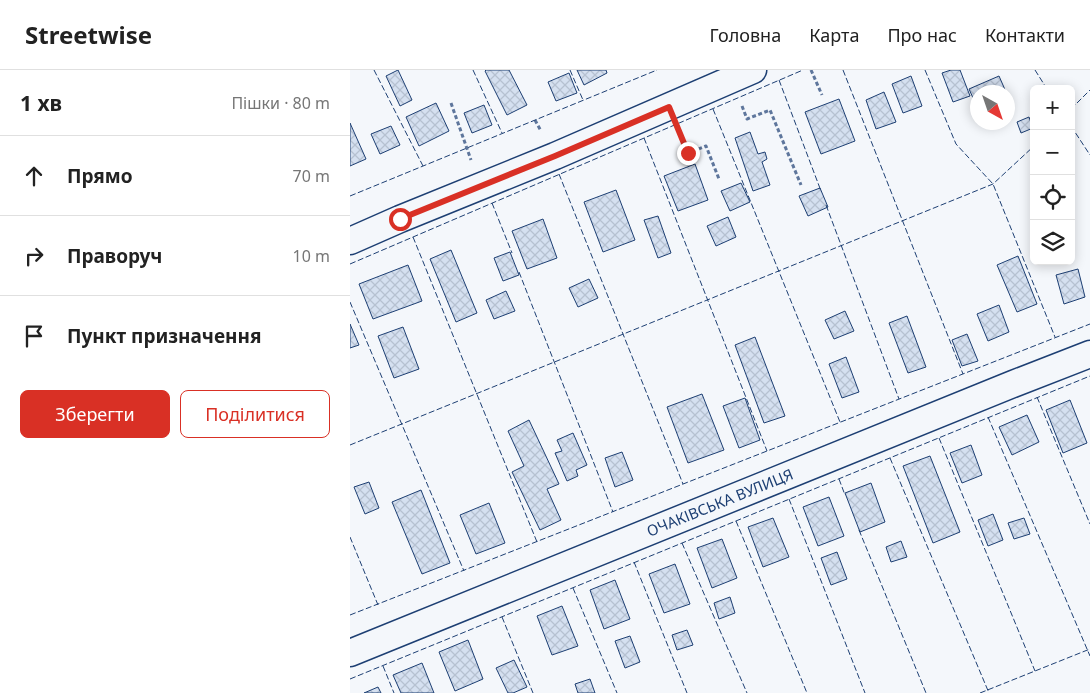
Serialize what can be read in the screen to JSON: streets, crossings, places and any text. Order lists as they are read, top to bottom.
{
  "streets": {
    "street": ["ОЧАКІВСЬКА ВУЛИЦЯ"]
  },
  "north": "bottom right",
  "page": {
    "header": "Streetwise",
    "nav": [
      "Головна",
      "Карта",
      "Про нас",
      "Контакти"
    ],
    "heading": ["1 хв", "Пішки · 80 m"],
    "map_buttons": ["+", "−"],
    "list": [
      ["Прямо", "70 m"],
      ["Праворуч", "10 m"],
      "Пункт призначення"
    ],
    "buttons": ["Зберегти", "Поділитися"]
  }
}
